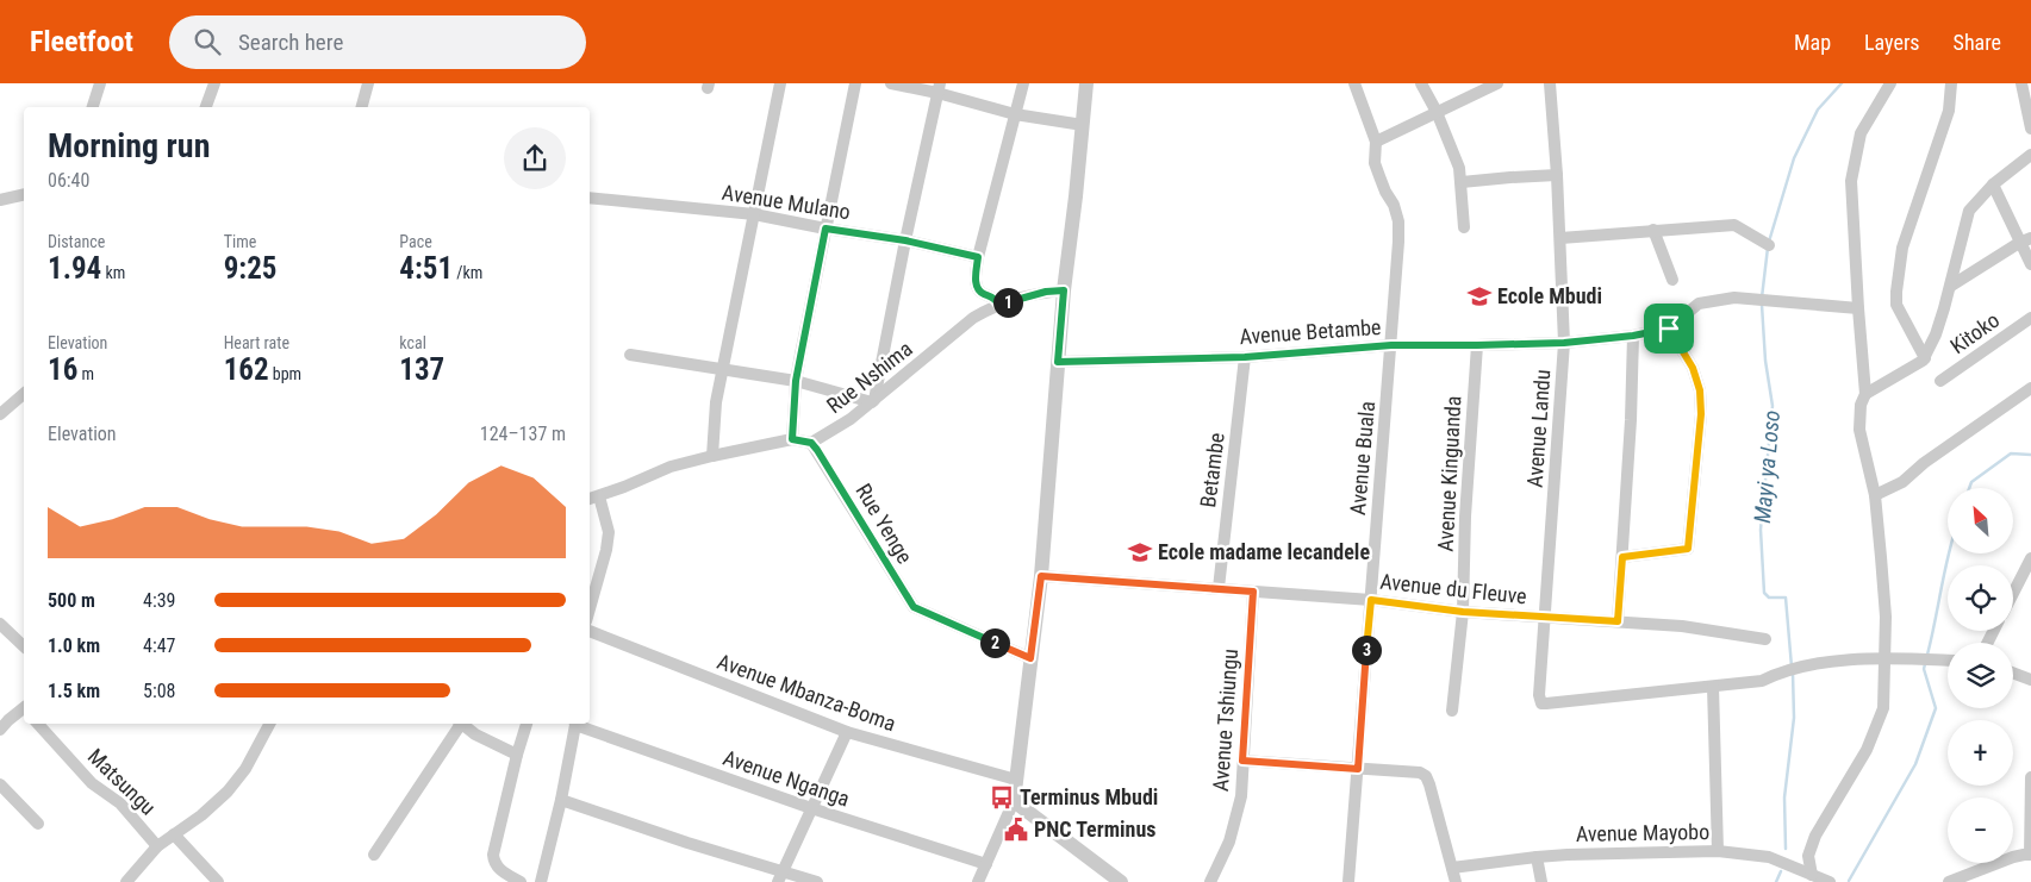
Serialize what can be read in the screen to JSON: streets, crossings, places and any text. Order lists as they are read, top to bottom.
{
  "streets": {
    "street": [
      "Avenue Mulano",
      "Avenue Betambe",
      "Kitoko",
      "Rue Nshima",
      "Avenue Landu",
      "Avenue Buala",
      "Betambe",
      "Avenue Kinguanda",
      "Rue Yenge",
      "Avenue du Fleuve",
      "Avenue Mbanza-Boma",
      "Avenue Tshiungu",
      "Avenue Nganga",
      "Matsungu",
      "Avenue Mayobo"
    ]
  },
  "crossings": [
    ["Avenue Betambe", "Avenue Landu"],
    ["Avenue Betambe", "Avenue Buala"],
    ["Avenue Betambe", "Betambe"],
    ["Avenue Betambe", "Avenue Kinguanda"],
    ["Rue Nshima", "Rue Yenge"],
    ["Avenue Landu", "Avenue du Fleuve"],
    ["Avenue Buala", "Avenue du Fleuve"],
    ["Betambe", "Avenue du Fleuve"],
    ["Avenue Kinguanda", "Avenue du Fleuve"],
    ["Avenue du Fleuve", "Avenue Tshiungu"]
  ],
  "water": ["Mayi ya Loso"],
  "places": {
    "school or university": ["Ecole Mbudi", "Ecole madame lecandele"],
    "bus stop": ["Terminus Mbudi"],
    "public building": ["PNC Terminus"]
  },
  "north": "top left",
  "page": {
    "header": "Fleetfoot",
    "search": "Search here",
    "nav": ["Map", "Layers", "Share"],
    "heading": ["Morning run", "06:40"],
    "stats": [
      ["Distance", "1.94 km"],
      ["Time", "9:25"],
      ["Pace", "4:51 /km"],
      ["Elevation", "16 m"],
      ["Heart rate", "162 bpm"],
      ["kcal", "137"]
    ],
    "pins": ["1", "2", "3"],
    "chart": ["Elevation", "124–137 m"],
    "map_buttons": ["+", "−"],
    "list": [
      {
        "name": "500 m",
        "note": "4:39"
      },
      {
        "name": "1.0 km",
        "note": "4:47"
      },
      {
        "name": "1.5 km",
        "note": "5:08"
      }
    ]
  }
}
